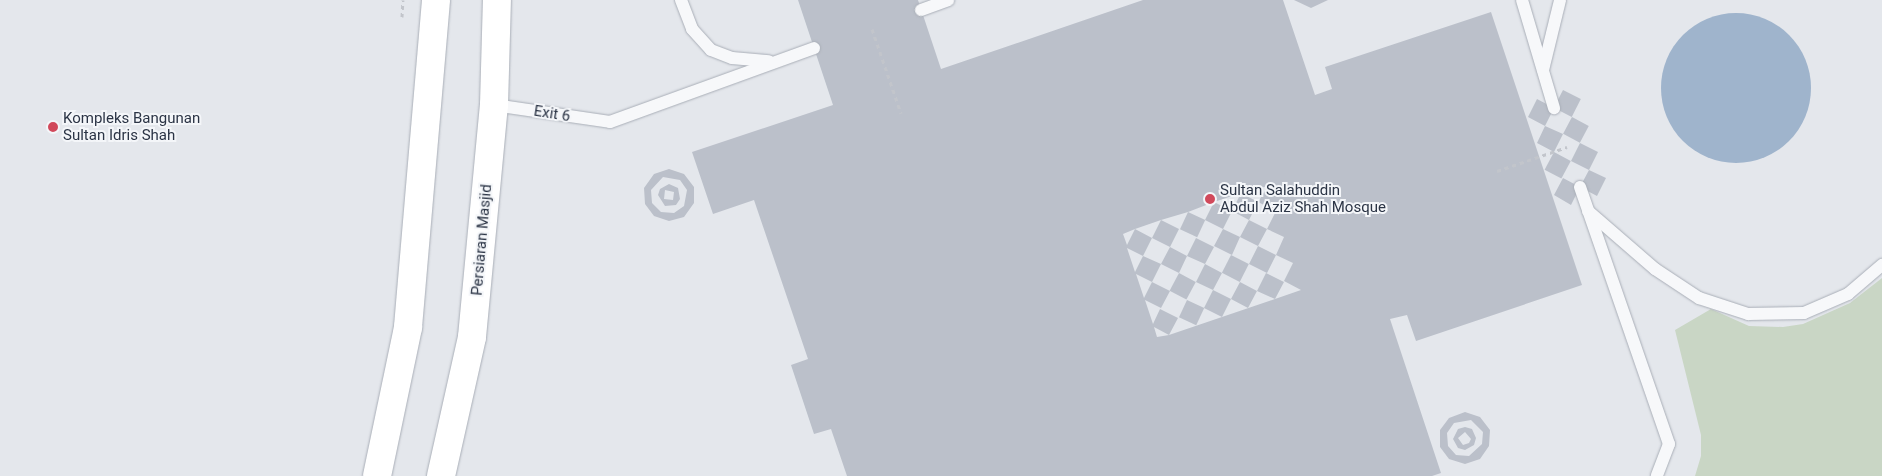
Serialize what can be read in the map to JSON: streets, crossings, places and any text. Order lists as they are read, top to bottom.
{
  "streets": {
    "main road": ["Persiaran Masjid"],
    "lane": ["Exit 6"]
  },
  "crossings": [
    ["Exit 6", "Persiaran Masjid"]
  ],
  "places": ["Kompleks Bangunan Sultan Idris Shah", "Sultan Salahuddin Abdul Aziz Shah Mosque"]
}
